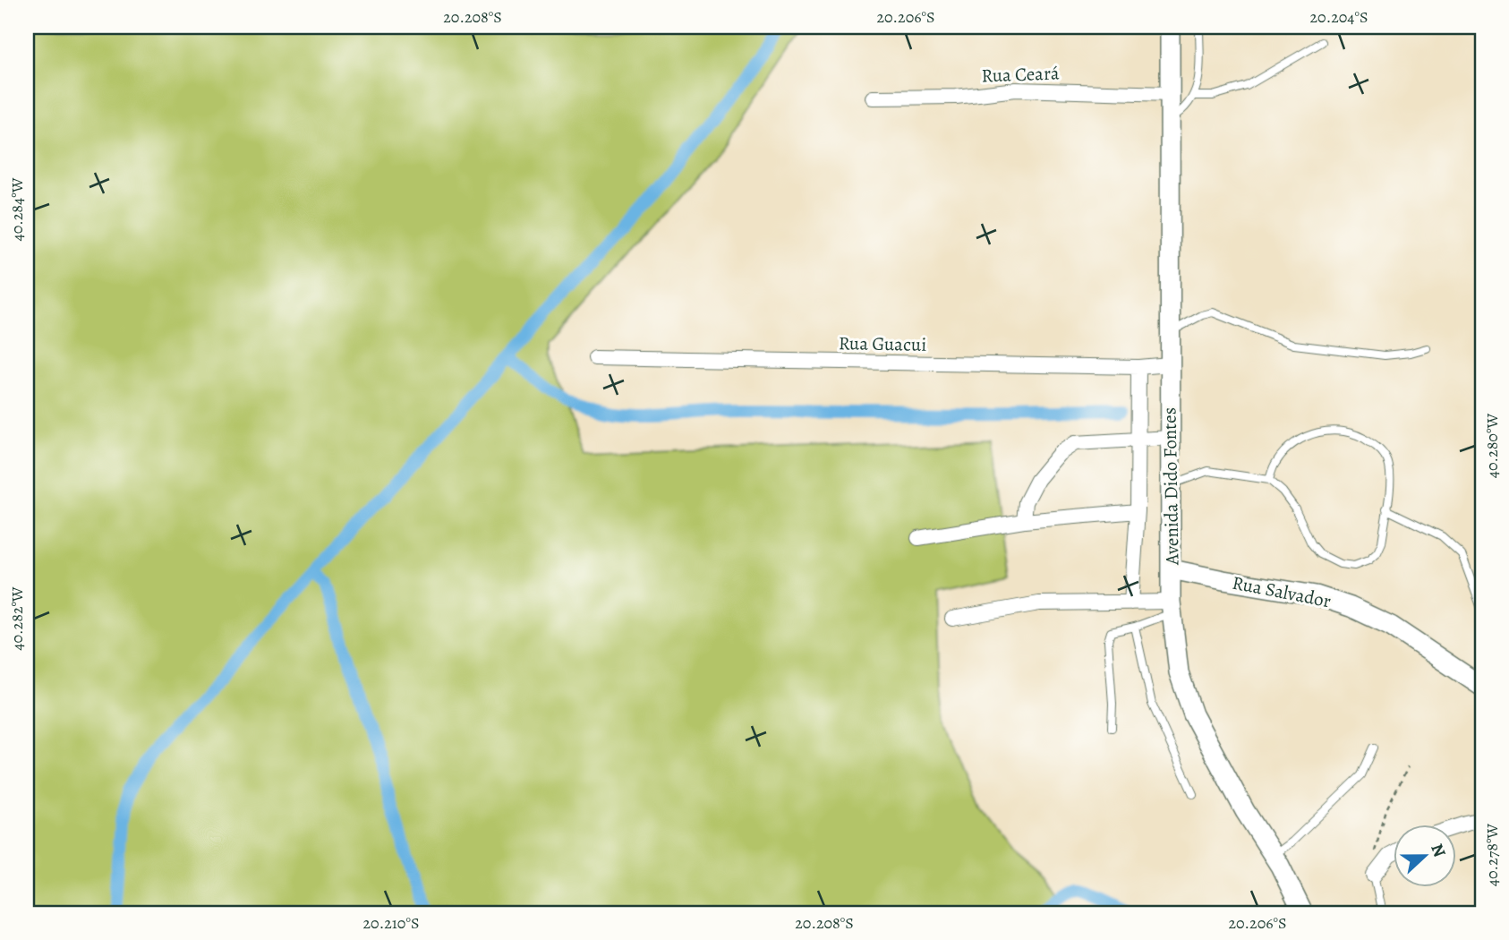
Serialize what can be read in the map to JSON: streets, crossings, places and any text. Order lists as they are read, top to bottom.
{
  "streets": {
    "street": [
      "Rua Ceará",
      "Rua Guacui",
      "Avenida Dido Fontes",
      "Rua Salvador"
    ]
  },
  "crossings": [
    ["Rua Ceará", "Avenida Dido Fontes"],
    ["Rua Guacui", "Avenida Dido Fontes"],
    ["Avenida Dido Fontes", "Rua Salvador"]
  ],
  "north": "right",
  "coordinates": [
    "20.208°S",
    "20.206°S",
    "20.204°S",
    "40.284°W",
    "40.280°W",
    "40.282°W",
    "40.278°W",
    "20.210°S"
  ]
}
